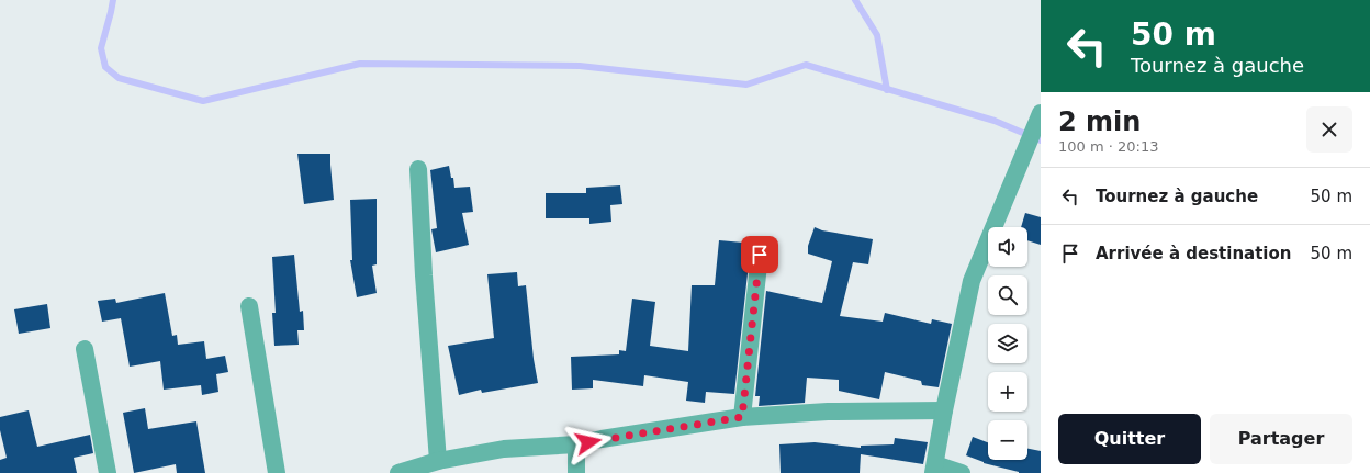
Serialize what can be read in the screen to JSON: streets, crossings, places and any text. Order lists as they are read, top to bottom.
{
  "page": {
    "turn": ["50 m", "Tournez à gauche"],
    "heading": ["2 min", "100 m · 20:13"],
    "list": [
      {
        "name": "Tournez à gauche",
        "value": "50 m"
      },
      {
        "name": "Arrivée à destination",
        "value": "50 m"
      }
    ],
    "map_buttons": ["+", "−"],
    "buttons": ["Quitter", "Partager"]
  }
}
